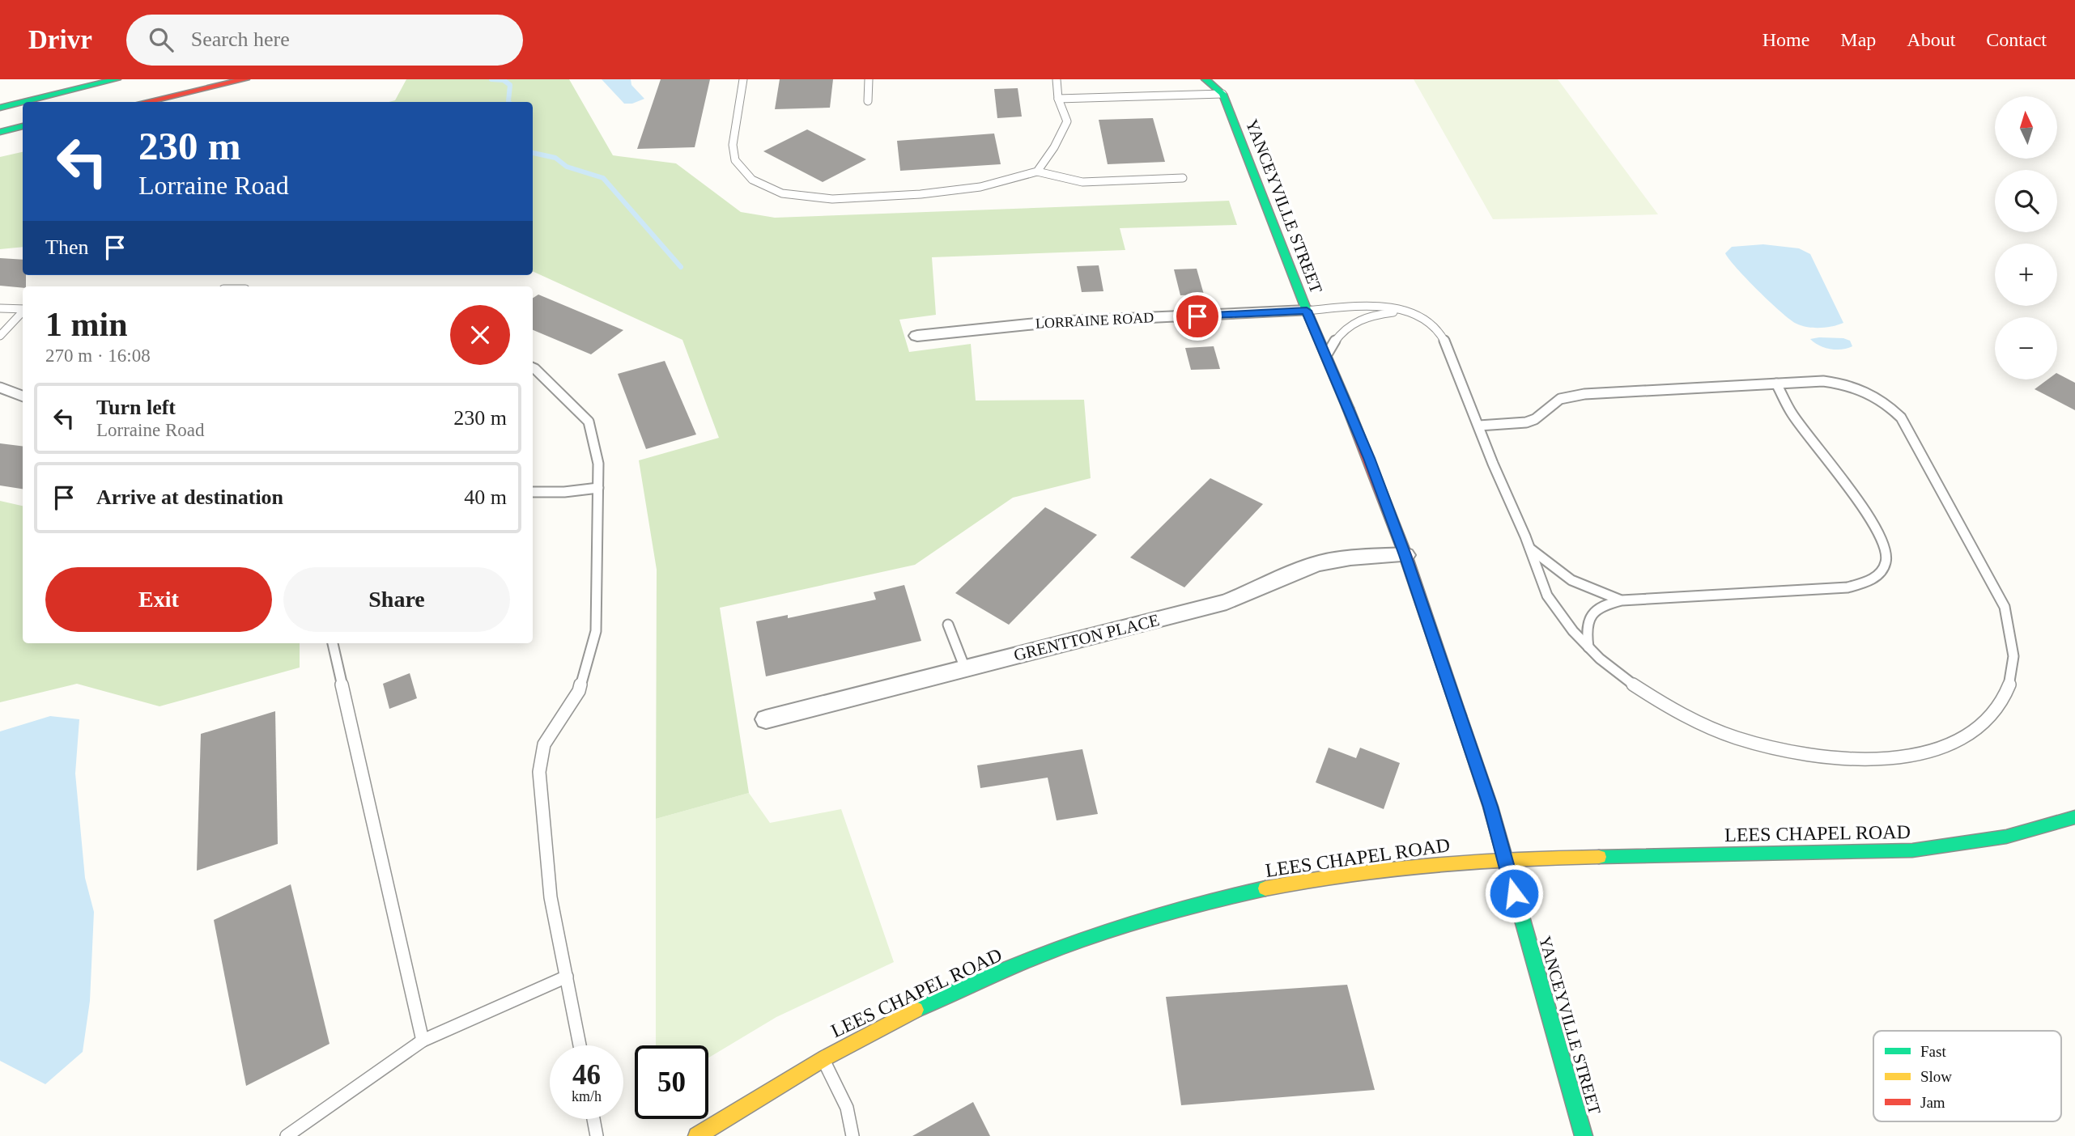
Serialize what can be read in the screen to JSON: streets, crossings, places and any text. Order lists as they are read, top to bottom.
{
  "streets": {
    "main road": ["YANCEYVILLE STREET", "LEES CHAPEL ROAD"],
    "street": ["LORRAINE ROAD", "GRENTTON PLACE"]
  },
  "crossings": [
    ["YANCEYVILLE STREET", "LORRAINE ROAD"],
    ["YANCEYVILLE STREET", "GRENTTON PLACE"],
    ["YANCEYVILLE STREET", "LEES CHAPEL ROAD"]
  ],
  "legend": ["Fast", "Slow", "Jam"],
  "north": "top",
  "page": {
    "header": "Drivr",
    "search": "Search here",
    "nav": [
      "Home",
      "Map",
      "About",
      "Contact"
    ],
    "map_buttons": ["+", "−"],
    "turn": ["230 m", "Lorraine Road"],
    "then": "Then",
    "heading": ["1 min", "270 m · 16:08"],
    "list": [
      {
        "name": "Turn left",
        "note": "Lorraine Road",
        "value": "230 m"
      },
      {
        "name": "Arrive at destination",
        "value": "40 m"
      }
    ],
    "buttons": ["Exit", "Share"],
    "speed": "46 km/h",
    "limit": "50"
  }
}
